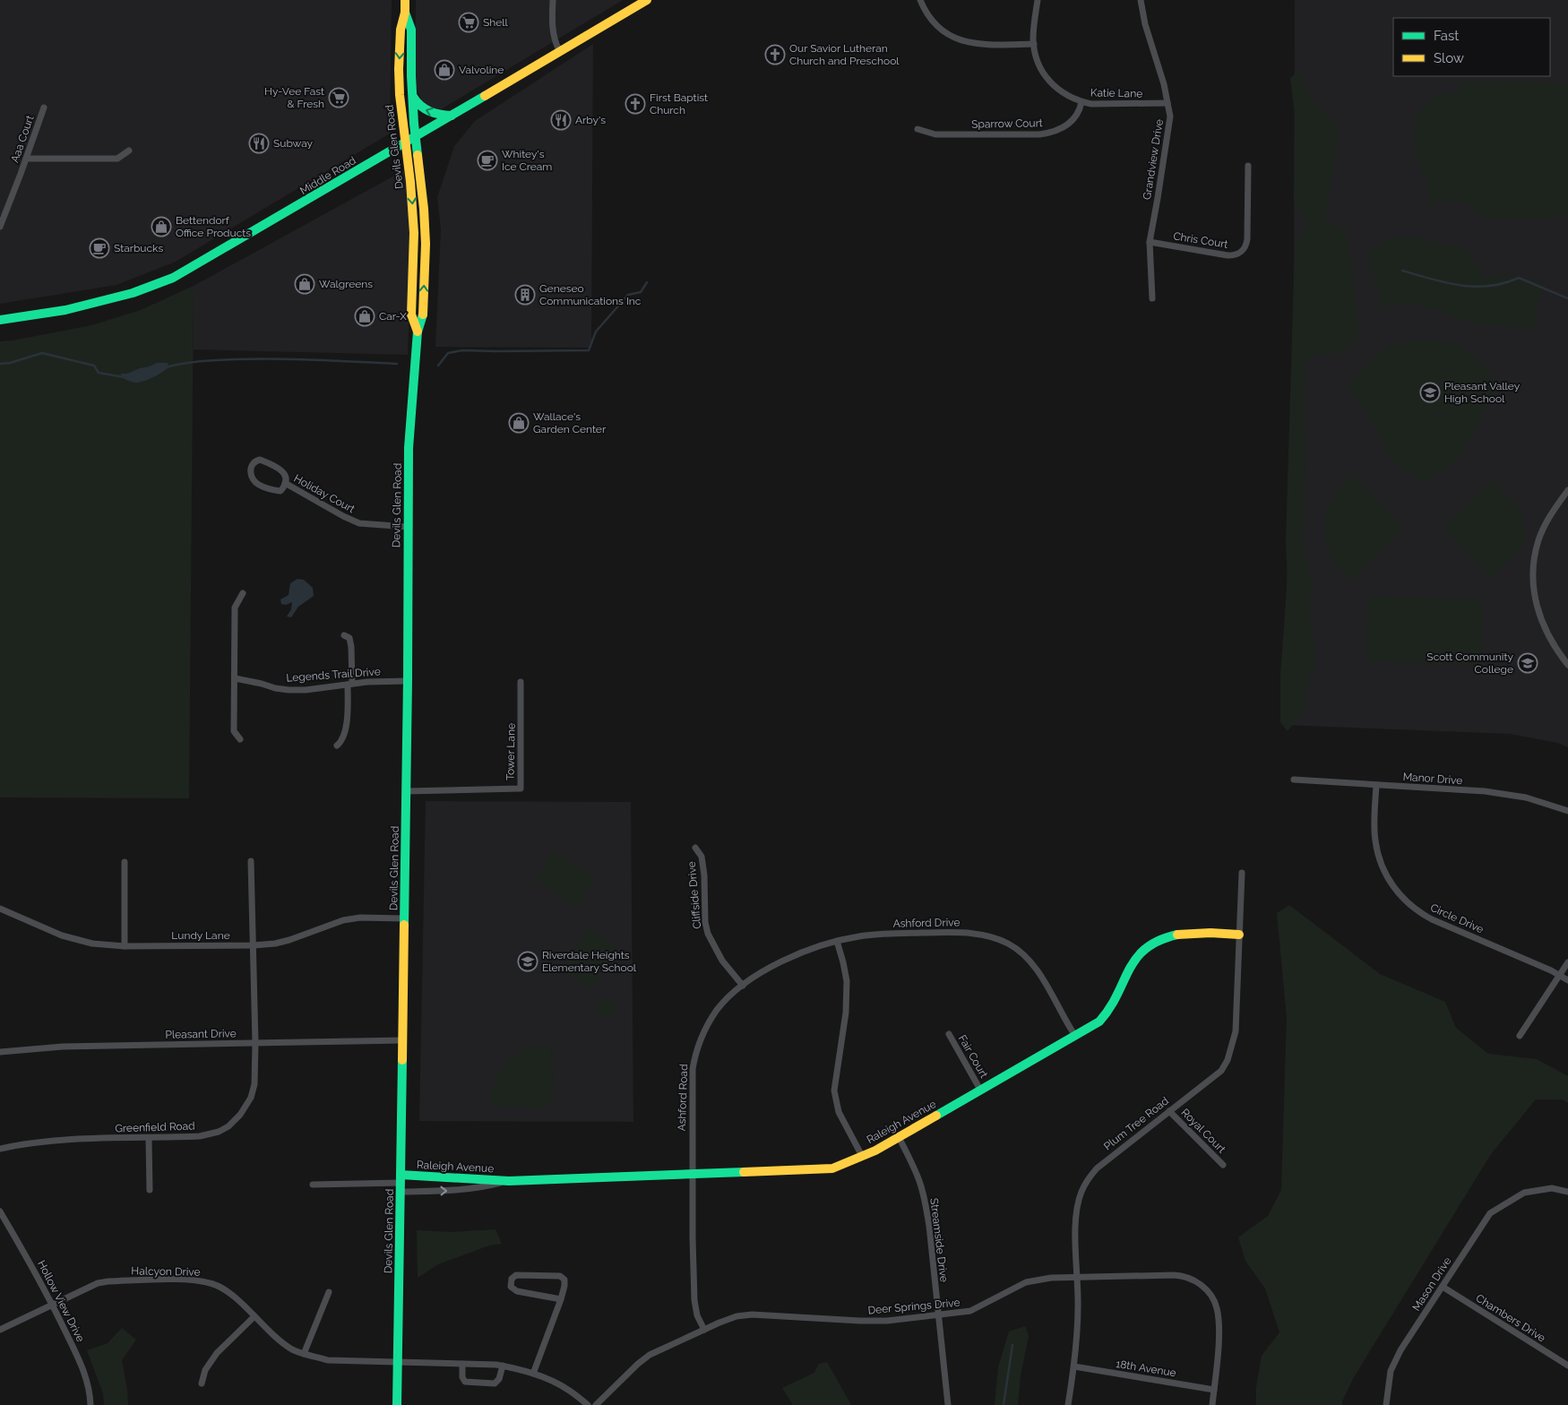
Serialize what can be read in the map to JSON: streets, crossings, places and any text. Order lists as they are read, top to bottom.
{
  "streets": {
    "main road": ["Devils Glen Road", "Middle Road", "Raleigh Avenue"],
    "street": [
      "Katie Lane",
      "Sparrow Court",
      "Aaa Court",
      "Grandview Drive",
      "Chris Court",
      "Holiday Court",
      "Legends Trail Drive",
      "Tower Lane",
      "Manor Drive",
      "Cliffside Drive",
      "Circle Drive",
      "Ashford Drive",
      "Lundy Lane",
      "Pleasant Drive",
      "Fair Court",
      "Ashford Road",
      "Plum Tree Road",
      "Greenfield Road",
      "Royal Court",
      "Streamside Drive",
      "Halcyon Drive",
      "Mason Drive",
      "Hollow View Drive",
      "Deer Springs Drive",
      "Chambers Drive",
      "18th Avenue"
    ]
  },
  "crossings": [
    ["Katie Lane", "Sparrow Court"],
    ["Katie Lane", "Grandview Drive"],
    ["Devils Glen Road", "Middle Road"],
    ["Devils Glen Road", "Holiday Court"],
    ["Devils Glen Road", "Legends Trail Drive"],
    ["Devils Glen Road", "Tower Lane"],
    ["Devils Glen Road", "Lundy Lane"],
    ["Devils Glen Road", "Pleasant Drive"],
    ["Devils Glen Road", "Raleigh Avenue"],
    ["Devils Glen Road", "Halcyon Drive"],
    ["Grandview Drive", "Chris Court"],
    ["Manor Drive", "Circle Drive"],
    ["Cliffside Drive", "Ashford Road"],
    ["Ashford Drive", "Ashford Road"],
    ["Ashford Drive", "Raleigh Avenue"],
    ["Lundy Lane", "Greenfield Road"],
    ["Pleasant Drive", "Greenfield Road"],
    ["Fair Court", "Raleigh Avenue"],
    ["Ashford Road", "Raleigh Avenue"],
    ["Ashford Road", "Deer Springs Drive"],
    ["Raleigh Avenue", "Plum Tree Road"],
    ["Raleigh Avenue", "Streamside Drive"],
    ["Plum Tree Road", "Royal Court"],
    ["Plum Tree Road", "Deer Springs Drive"],
    ["Plum Tree Road", "18th Avenue"],
    ["Streamside Drive", "Deer Springs Drive"],
    ["Halcyon Drive", "Hollow View Drive"],
    ["Mason Drive", "Chambers Drive"],
    ["Deer Springs Drive", "18th Avenue"]
  ],
  "places": {
    "supermarket": ["Shell", "Hy-Vee Fast & Fresh"],
    "church": ["Our Savior Lutheran Church and Preschool", "First Baptist Church"],
    "shop": [
      "Valvoline",
      "Bettendorf Office Products",
      "Walgreens",
      "Car-X",
      "Wallace's Garden Center"
    ],
    "restaurant": ["Arby's", "Subway"],
    "cafe": ["Whitey's Ice Cream", "Starbucks"],
    "building": ["Geneseo Communications Inc"],
    "school or university": ["Pleasant Valley High School", "Scott Community College", "Riverdale Heights Elementary School"]
  },
  "legend": ["Fast", "Slow"]
}
